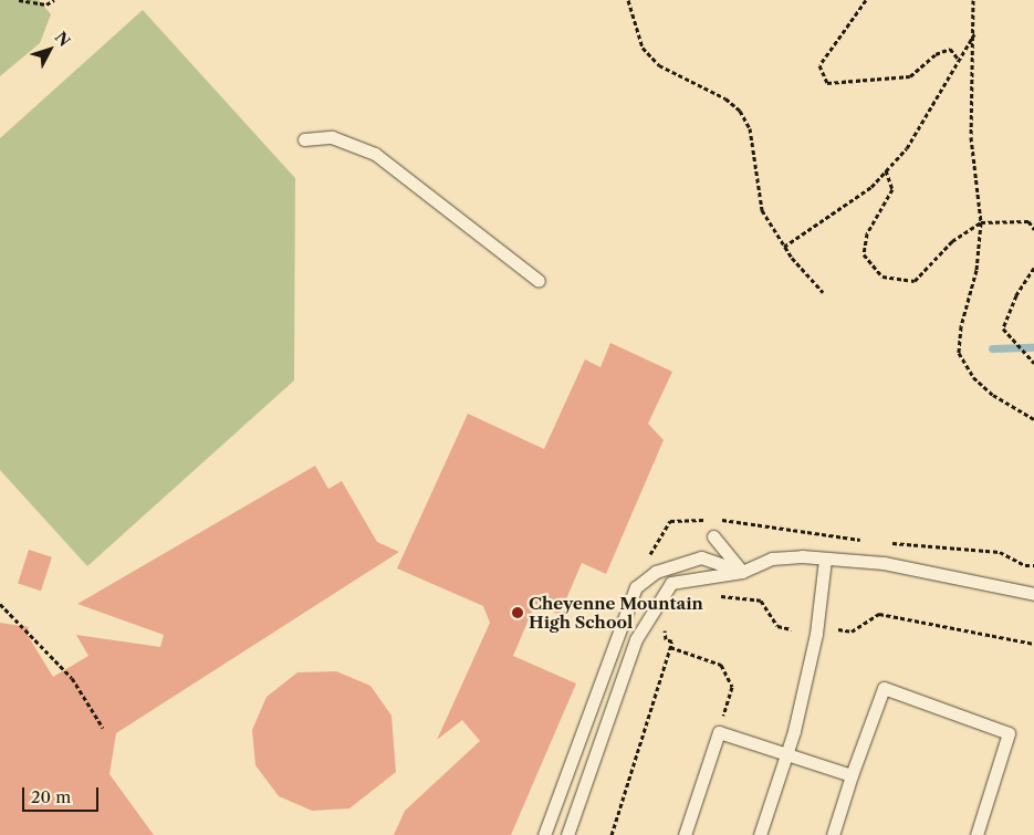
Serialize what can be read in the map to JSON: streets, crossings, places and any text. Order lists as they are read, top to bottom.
{
  "places": ["Cheyenne Mountain High School"],
  "scale_bar": "20 m",
  "north": "top right"
}
